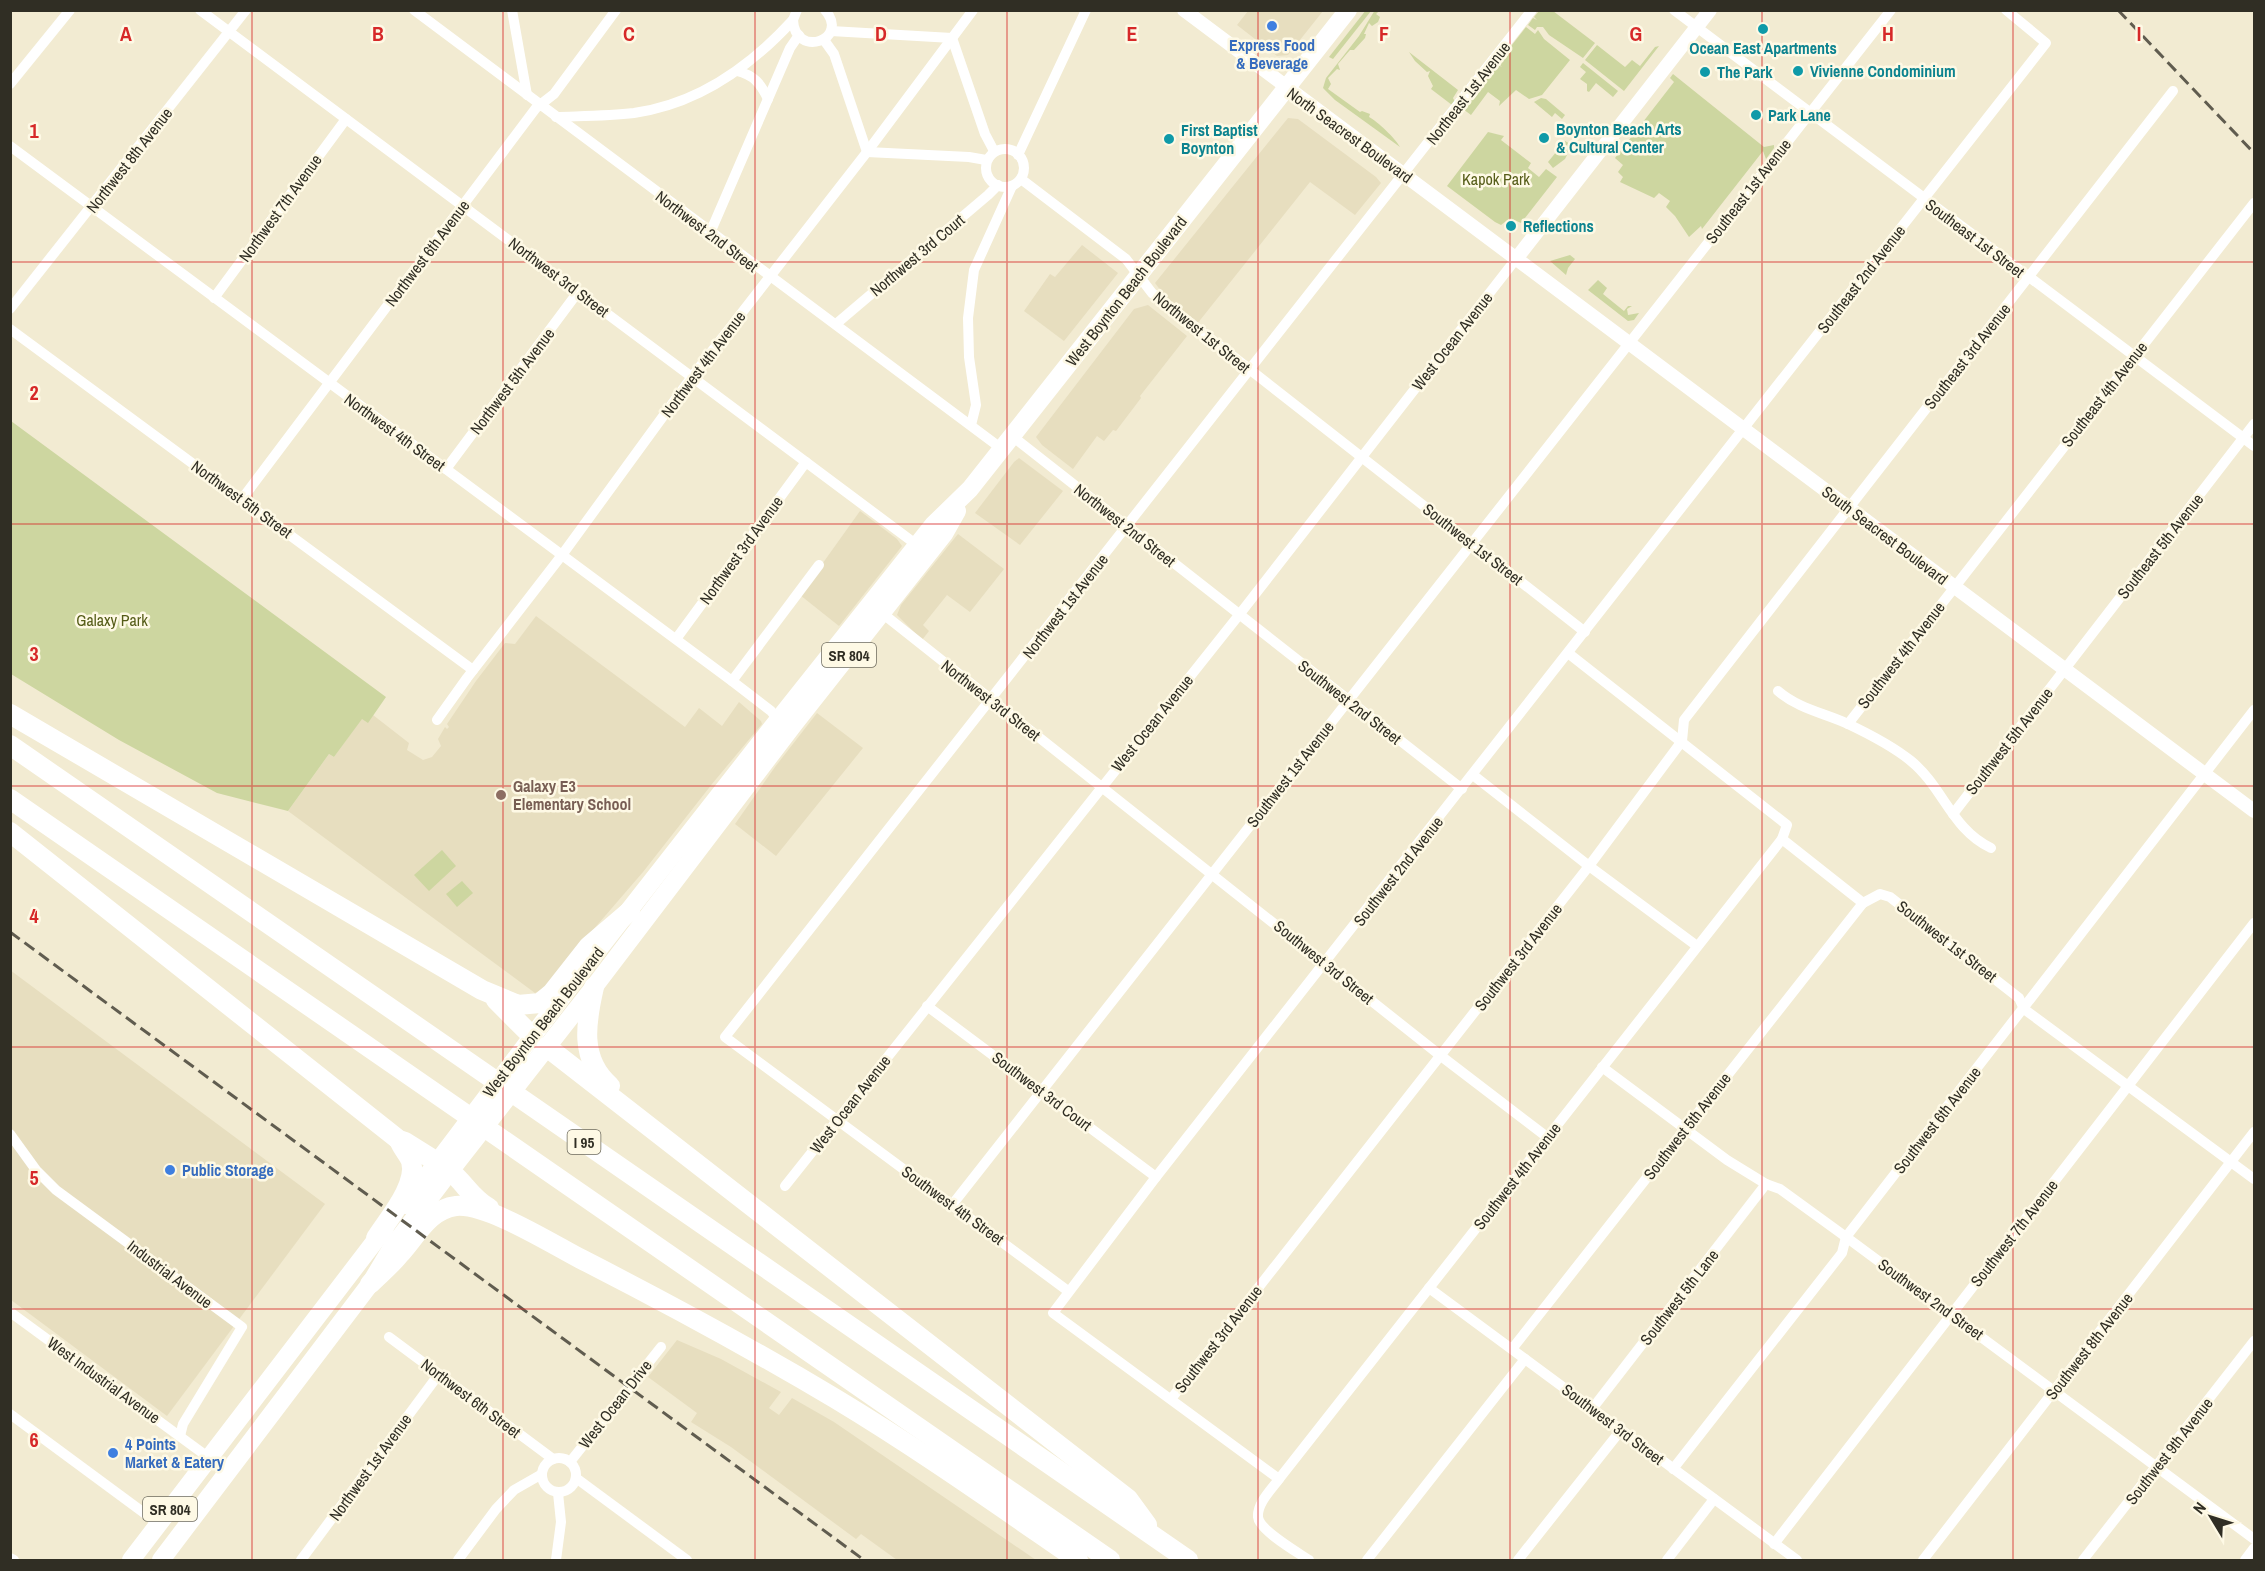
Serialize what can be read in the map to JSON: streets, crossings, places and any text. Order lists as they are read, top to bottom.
{
  "streets": {
    "highway": ["I 95"],
    "main road": ["West Boynton Beach Boulevard", "SR 804"],
    "street": [
      "Northeast 1st Avenue",
      "North Seacrest Boulevard",
      "Northwest 8th Avenue",
      "Southeast 1st Avenue",
      "Northwest 7th Avenue",
      "Northwest 2nd Street",
      "Southeast 1st Street",
      "Northwest 6th Avenue",
      "Northwest 3rd Court",
      "Northwest 3rd Street",
      "Southeast 2nd Avenue",
      "Northwest 1st Street",
      "West Ocean Avenue",
      "Southeast 3rd Avenue",
      "Northwest 4th Avenue",
      "Northwest 5th Avenue",
      "Southeast 4th Avenue",
      "Northwest 4th Street",
      "Northwest 5th Street",
      "South Seacrest Boulevard",
      "Southwest 1st Street",
      "Southeast 5th Avenue",
      "Northwest 3rd Avenue",
      "Northwest 1st Avenue",
      "Southwest 4th Avenue",
      "Southwest 2nd Street",
      "Southwest 5th Avenue",
      "Southwest 1st Avenue",
      "Southwest 2nd Avenue",
      "Southwest 3rd Avenue",
      "Southwest 3rd Street",
      "Southwest 3rd Court",
      "Southwest 6th Avenue",
      "Southwest 4th Street",
      "Southwest 7th Avenue",
      "Industrial Avenue",
      "Southwest 5th Lane",
      "Southwest 8th Avenue",
      "West Industrial Avenue",
      "Northwest 6th Street",
      "West Ocean Drive",
      "Southwest 9th Avenue"
    ]
  },
  "crossings": [
    ["Northeast 1st Avenue", "North Seacrest Boulevard"],
    ["Northeast 1st Avenue", "Northwest 1st Avenue"],
    ["North Seacrest Boulevard", "West Boynton Beach Boulevard"],
    ["North Seacrest Boulevard", "West Ocean Avenue"],
    ["North Seacrest Boulevard", "South Seacrest Boulevard"],
    ["North Seacrest Boulevard", "Northwest 1st Avenue"],
    ["North Seacrest Boulevard", "SR 804"],
    ["Northwest 8th Avenue", "Northwest 3rd Street"],
    ["Northwest 8th Avenue", "Northwest 4th Street"],
    ["Southeast 1st Avenue", "Southeast 1st Street"],
    ["Southeast 1st Avenue", "South Seacrest Boulevard"],
    ["Southeast 1st Avenue", "Southwest 1st Avenue"],
    ["Northwest 7th Avenue", "Northwest 3rd Street"],
    ["Northwest 7th Avenue", "Northwest 4th Street"],
    ["Northwest 2nd Street", "Northwest 6th Avenue"],
    ["Northwest 2nd Street", "Northwest 3rd Court"],
    ["Northwest 2nd Street", "West Boynton Beach Boulevard"],
    ["Northwest 2nd Street", "West Ocean Avenue"],
    ["Northwest 2nd Street", "Northwest 4th Avenue"],
    ["Northwest 2nd Street", "Northwest 1st Avenue"],
    ["Northwest 2nd Street", "Southwest 2nd Street"],
    ["Southeast 1st Street", "Southeast 2nd Avenue"],
    ["Southeast 1st Street", "Southeast 3rd Avenue"],
    ["Southeast 1st Street", "Southeast 4th Avenue"],
    ["Southeast 1st Street", "Southeast 5th Avenue"],
    ["Northwest 6th Avenue", "Northwest 3rd Street"],
    ["Northwest 6th Avenue", "Northwest 4th Street"],
    ["Northwest 6th Avenue", "Northwest 5th Street"],
    ["Northwest 3rd Court", "Northwest 1st Street"],
    ["Northwest 3rd Street", "West Boynton Beach Boulevard"],
    ["Northwest 3rd Street", "West Ocean Avenue"],
    ["Northwest 3rd Street", "Northwest 4th Avenue"],
    ["Northwest 3rd Street", "Northwest 5th Avenue"],
    ["Northwest 3rd Street", "Northwest 3rd Avenue"],
    ["Northwest 3rd Street", "Northwest 1st Avenue"],
    ["Northwest 3rd Street", "Southwest 3rd Street"],
    ["Southeast 2nd Avenue", "South Seacrest Boulevard"],
    ["Southeast 2nd Avenue", "Southwest 2nd Avenue"],
    ["West Boynton Beach Boulevard", "Northwest 1st Street"],
    ["West Boynton Beach Boulevard", "Northwest 4th Street"],
    ["West Boynton Beach Boulevard", "SR 804"],
    ["Northwest 1st Street", "West Ocean Avenue"],
    ["Northwest 1st Street", "Southwest 1st Street"],
    ["Northwest 1st Street", "Northwest 1st Avenue"],
    ["West Ocean Avenue", "South Seacrest Boulevard"],
    ["West Ocean Avenue", "Southwest 1st Street"],
    ["West Ocean Avenue", "Northwest 1st Avenue"],
    ["West Ocean Avenue", "Southwest 2nd Street"],
    ["West Ocean Avenue", "Southwest 3rd Street"],
    ["West Ocean Avenue", "Southwest 3rd Court"],
    ["West Ocean Avenue", "Southwest 4th Street"],
    ["Southeast 3rd Avenue", "South Seacrest Boulevard"],
    ["Southeast 3rd Avenue", "Southwest 3rd Avenue"],
    ["Northwest 4th Avenue", "Northwest 4th Street"],
    ["Northwest 4th Avenue", "Northwest 5th Street"],
    ["Northwest 5th Avenue", "Northwest 4th Street"],
    ["Southeast 4th Avenue", "South Seacrest Boulevard"],
    ["Southeast 4th Avenue", "Southwest 4th Avenue"],
    ["Northwest 4th Street", "Northwest 3rd Avenue"],
    ["South Seacrest Boulevard", "Southeast 5th Avenue"],
    ["South Seacrest Boulevard", "Southwest 4th Avenue"],
    ["South Seacrest Boulevard", "Southwest 5th Avenue"],
    ["South Seacrest Boulevard", "Southwest 1st Avenue"],
    ["South Seacrest Boulevard", "Southwest 2nd Avenue"],
    ["South Seacrest Boulevard", "Southwest 3rd Avenue"],
    ["South Seacrest Boulevard", "Southwest 6th Avenue"],
    ["Southwest 1st Street", "Southwest 5th Avenue"],
    ["Southwest 1st Street", "Southwest 1st Avenue"],
    ["Southwest 1st Street", "Southwest 2nd Avenue"],
    ["Southwest 1st Street", "Southwest 6th Avenue"],
    ["Southwest 1st Street", "Southwest 7th Avenue"],
    ["Southwest 1st Street", "Southwest 8th Avenue"],
    ["Southeast 5th Avenue", "Southwest 5th Avenue"],
    ["Northwest 1st Avenue", "Southwest 4th Street"],
    ["Northwest 1st Avenue", "Northwest 6th Street"],
    ["SR 804", "West Industrial Avenue"],
    ["Southwest 4th Avenue", "Southwest 2nd Street"],
    ["Southwest 4th Avenue", "Southwest 3rd Street"],
    ["Southwest 2nd Street", "Southwest 5th Avenue"],
    ["Southwest 2nd Street", "Southwest 1st Avenue"],
    ["Southwest 2nd Street", "Southwest 2nd Avenue"],
    ["Southwest 2nd Street", "Southwest 6th Avenue"],
    ["Southwest 2nd Street", "Southwest 7th Avenue"],
    ["Southwest 2nd Street", "Southwest 5th Lane"],
    ["Southwest 2nd Street", "Southwest 8th Avenue"],
    ["Southwest 2nd Street", "Southwest 9th Avenue"],
    ["Southwest 5th Avenue", "Southwest 3rd Street"],
    ["Southwest 1st Avenue", "Southwest 3rd Street"],
    ["Southwest 1st Avenue", "Southwest 3rd Court"],
    ["Southwest 1st Avenue", "Southwest 4th Street"],
    ["Southwest 2nd Avenue", "Southwest 3rd Avenue"],
    ["Southwest 2nd Avenue", "Southwest 3rd Street"],
    ["Southwest 2nd Avenue", "Southwest 3rd Court"],
    ["Southwest 2nd Avenue", "Southwest 4th Street"],
    ["Southwest 3rd Avenue", "Southwest 3rd Street"],
    ["Southwest 3rd Street", "Southwest 6th Avenue"],
    ["Southwest 3rd Street", "Southwest 7th Avenue"],
    ["Southwest 3rd Street", "Southwest 5th Lane"],
    ["Industrial Avenue", "West Industrial Avenue"],
    ["Northwest 6th Street", "West Ocean Drive"]
  ],
  "parks": ["Kapok Park", "Galaxy Park"],
  "places": [
    "Express Food & Beverage",
    "Ocean East Apartments",
    "Vivienne Condominium",
    "The Park",
    "Park Lane",
    "Boynton Beach Arts & Cultural Center",
    "First Baptist Boynton",
    "Reflections",
    "Galaxy E3 Elementary School",
    "Public Storage",
    "4 Points Market & Eatery"
  ],
  "north": "top left",
  "grid": {
    "columns": [
      "A",
      "B",
      "C",
      "D",
      "E",
      "F",
      "G",
      "H",
      "I"
    ],
    "rows": [
      "1",
      "2",
      "3",
      "4",
      "5",
      "6"
    ]
  }
}
